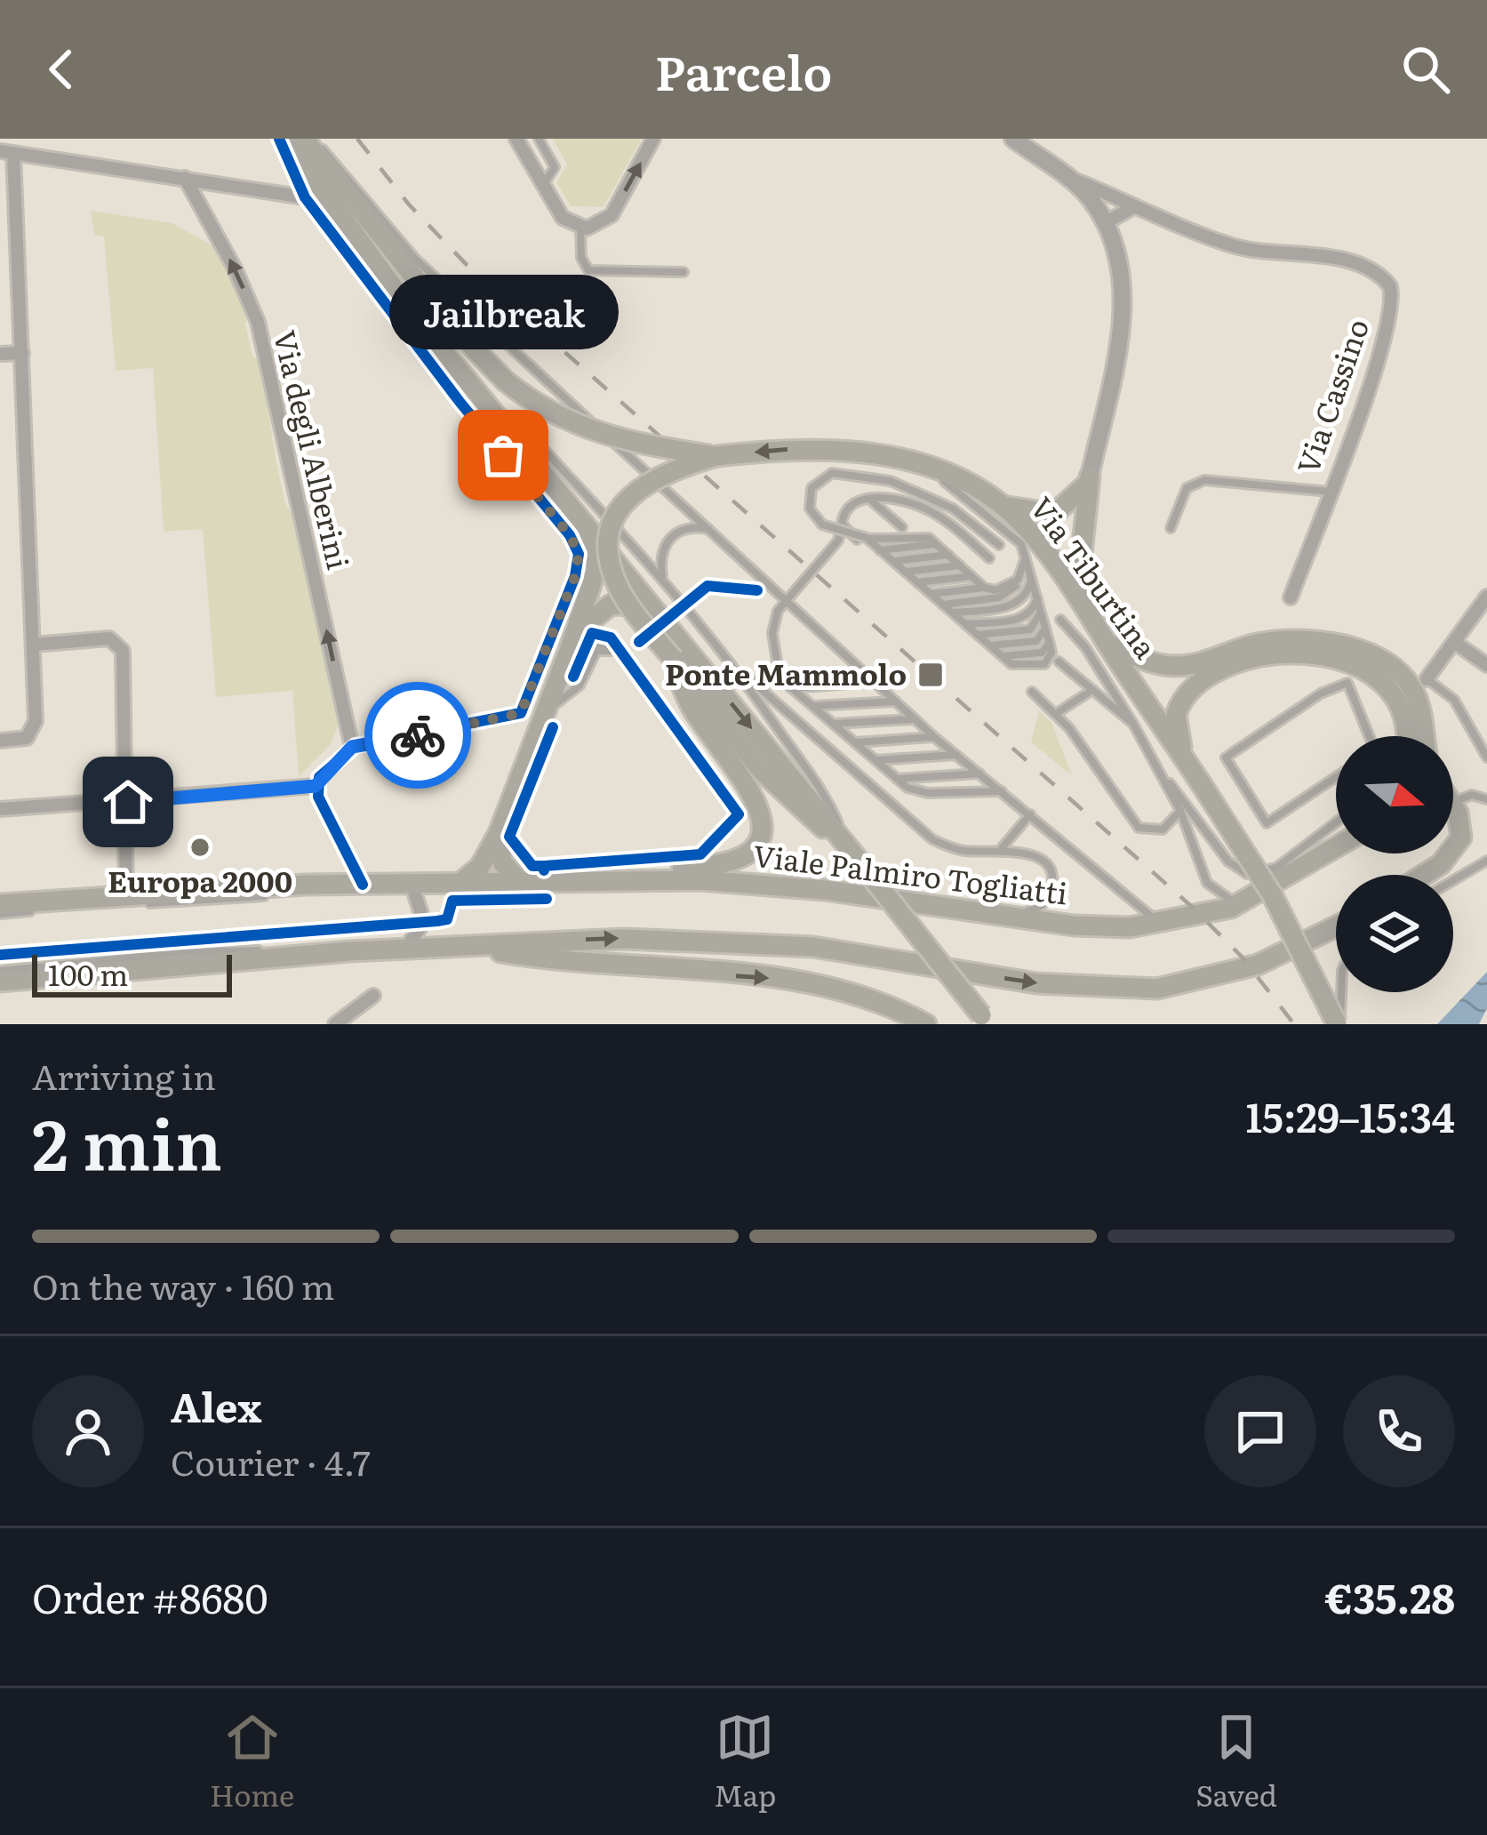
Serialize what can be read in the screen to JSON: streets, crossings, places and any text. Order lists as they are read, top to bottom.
{
  "streets": {
    "main road": ["Via Tiburtina", "Viale Palmiro Togliatti"],
    "street": ["Via Cassino", "Via degli Alberini"]
  },
  "one_way": ["Via degli Alberini"],
  "places": {
    "other": ["Jailbreak", "Europa 2000"],
    "transit": ["Ponte Mammolo"]
  },
  "scale_bar": "100 m",
  "north": "right",
  "page": {
    "header": "Parcelo",
    "bubble": "Jailbreak",
    "scale": "100 m",
    "heading": ["2 min", "Arriving in", "15:29–15:34"],
    "panel": [
      "Alex",
      "Courier · 4.7",
      "Order #8680",
      "€35.28"
    ],
    "bar": "On the way · 160 m",
    "tabs": ["Home", "Map", "Saved"]
  }
}
